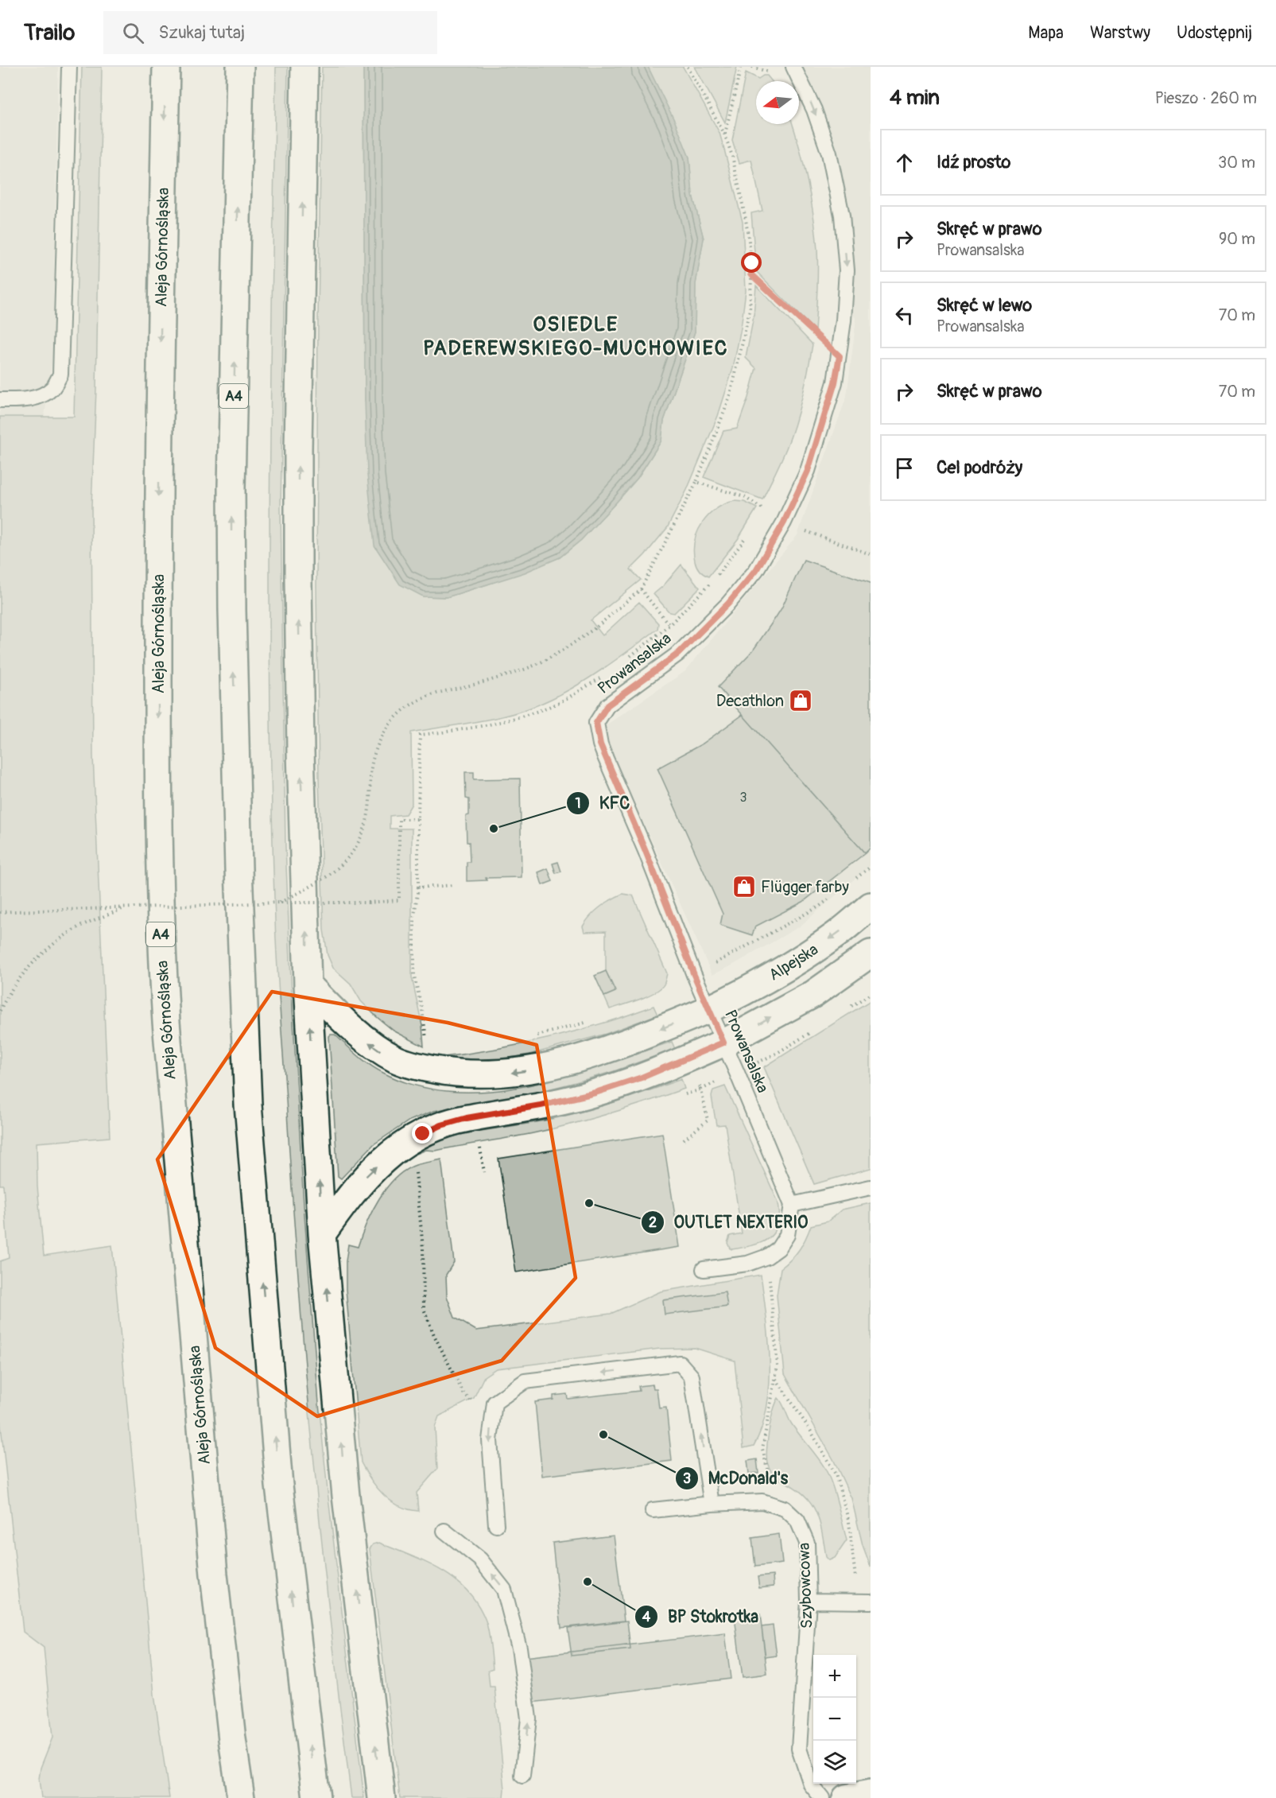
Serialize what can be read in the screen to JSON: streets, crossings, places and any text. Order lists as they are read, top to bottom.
{
  "streets": {
    "main road": ["Aleja Górnośląska", "A4", "Alpejska"],
    "lane": ["Prowansalska", "Szybowcowa"]
  },
  "crossings": [
    ["Prowansalska", "Alpejska"]
  ],
  "districts": ["OSIEDLE PADEREWSKIEGO-MUCHOWIEC"],
  "places": {
    "shop": ["Decathlon", "Flügger farby"],
    "other": [
      "KFC",
      "OUTLET NEXTERIO",
      "McDonald's",
      "BP Stokrotka"
    ]
  },
  "house_numbers": ["3"],
  "north": "left",
  "page": {
    "header": "Trailo",
    "search": "Szukaj tutaj",
    "nav": ["Mapa", "Warstwy", "Udostępnij"],
    "heading": ["4 min", "Pieszo · 260 m"],
    "list": [
      ["Idź prosto", "30 m"],
      ["Skręć w prawo", "Prowansalska", "90 m"],
      ["Skręć w lewo", "Prowansalska", "70 m"],
      ["Skręć w prawo", "70 m"],
      "Cel podróży"
    ],
    "map_buttons": ["+", "−"]
  }
}
